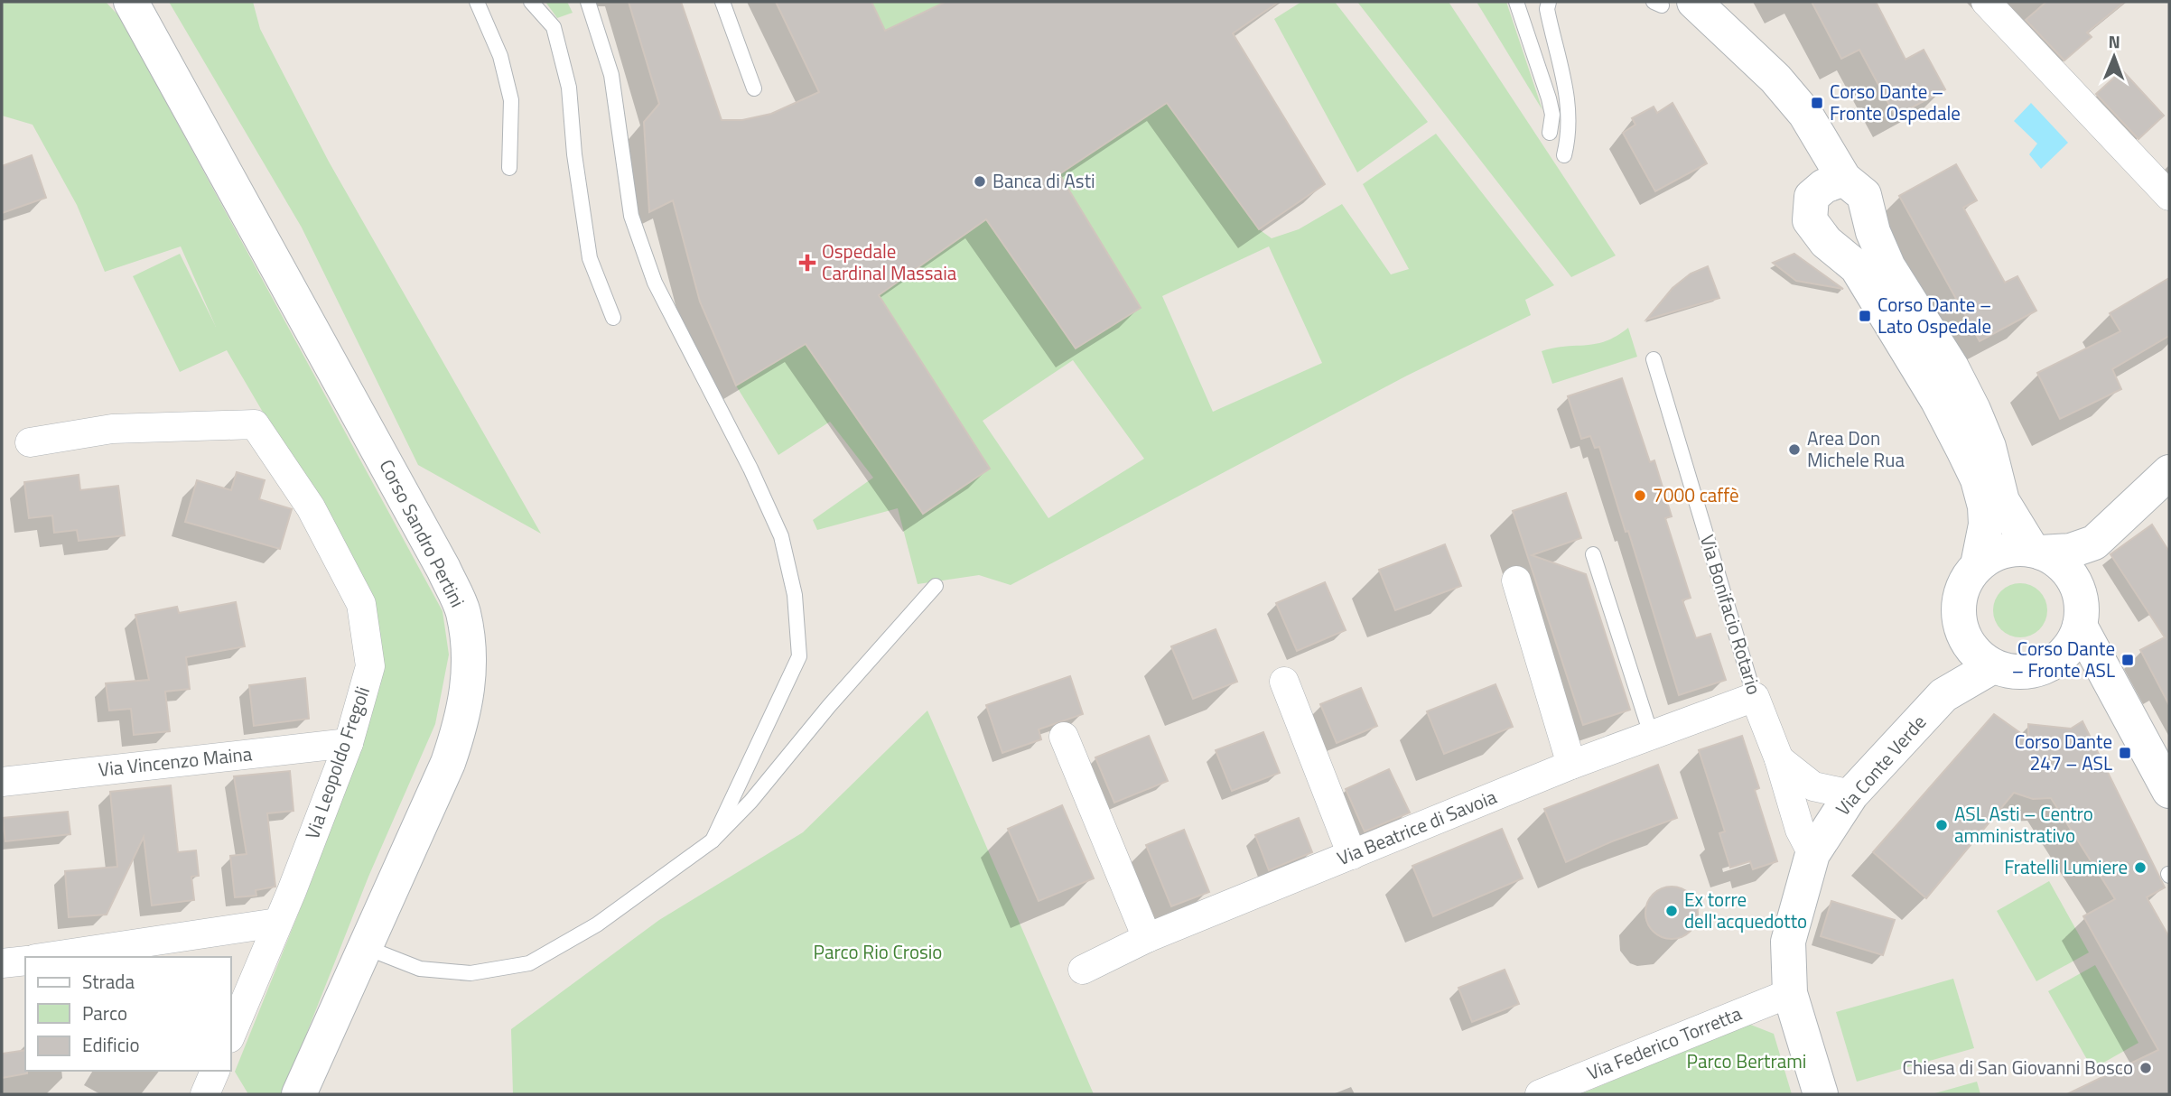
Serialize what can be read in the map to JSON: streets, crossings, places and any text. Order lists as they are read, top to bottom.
{
  "streets": {
    "street": [
      "Corso Sandro Pertini",
      "Via Bonifacio Rotario",
      "Via Vincenzo Maina",
      "Via Leopoldo Fregoli",
      "Via Conte Verde",
      "Via Beatrice di Savoia",
      "Via Federico Torretta"
    ]
  },
  "crossings": [
    ["Via Bonifacio Rotario", "Via Conte Verde"],
    ["Via Bonifacio Rotario", "Via Beatrice di Savoia"],
    ["Via Vincenzo Maina", "Via Leopoldo Fregoli"],
    ["Via Conte Verde", "Via Federico Torretta"]
  ],
  "parks": ["Parco Rio Crosio", "Parco Bertrami"],
  "places": {
    "transit": [
      "Corso Dante – Fronte Ospedale",
      "Corso Dante – Lato Ospedale",
      "Corso Dante – Fronte ASL",
      "Corso Dante 247 – ASL"
    ],
    "other": [
      "Banca di Asti",
      "Area Don Michele Rua",
      "7000 caffè",
      "ASL Asti – Centro amministrativo",
      "Fratelli Lumiere",
      "Ex torre dell'acquedotto",
      "Chiesa di San Giovanni Bosco"
    ],
    "health": ["Ospedale Cardinal Massaia"]
  },
  "legend": ["Strada", "Parco", "Edificio"],
  "north": "top"
}
